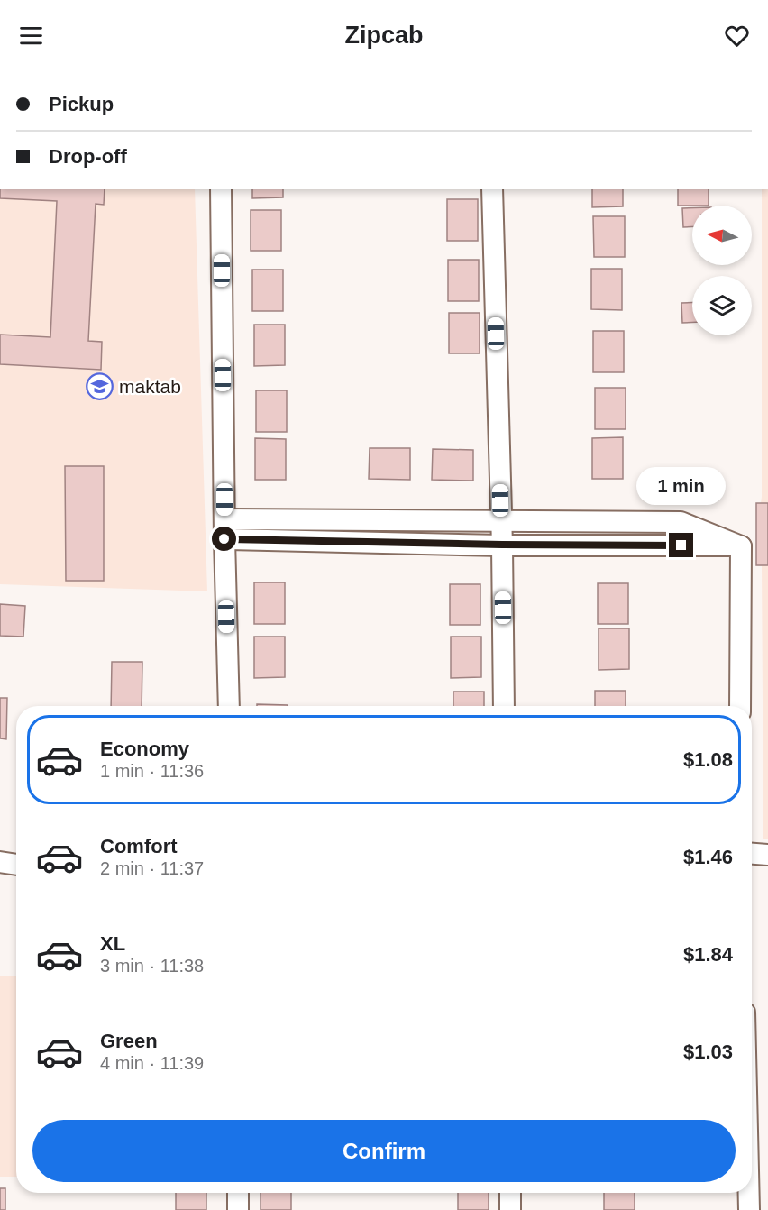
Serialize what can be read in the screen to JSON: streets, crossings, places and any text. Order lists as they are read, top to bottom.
{
  "places": {
    "school or university": ["maktab"]
  },
  "north": "left",
  "page": {
    "header": "Zipcab",
    "banner": ["Pickup", "Drop-off"],
    "bubble": "1 min",
    "list": [
      {
        "name": "Economy",
        "note": "1 min · 11:36",
        "value": "$1.08"
      },
      {
        "name": "Comfort",
        "note": "2 min · 11:37",
        "value": "$1.46"
      },
      {
        "name": "XL",
        "note": "3 min · 11:38",
        "value": "$1.84"
      },
      {
        "name": "Green",
        "note": "4 min · 11:39",
        "value": "$1.03"
      }
    ],
    "buttons": "Confirm"
  }
}
